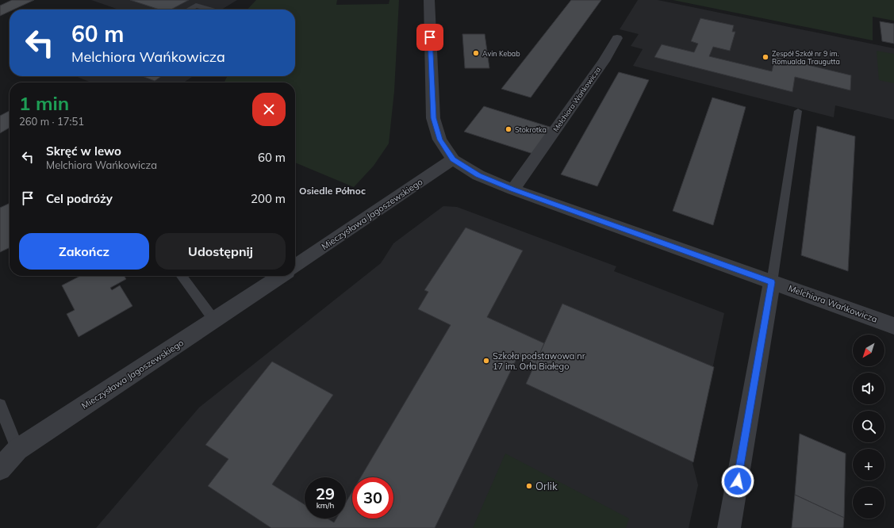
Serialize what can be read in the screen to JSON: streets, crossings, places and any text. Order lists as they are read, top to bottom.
{
  "streets": {
    "street": ["Melchiora Wańkowicza", "Mieczysława Jagoszewskiego"]
  },
  "crossings": [
    ["Melchiora Wańkowicza", "Mieczysława Jagoszewskiego"]
  ],
  "districts": ["Osiedle Północ"],
  "places": [
    "Avin Kebab",
    "Zespół Szkół nr 9 im. Romualda Traugutta",
    "Stokrotka",
    "Szkoła podstawowa nr 17 im. Orła Białego",
    "Orlik"
  ],
  "north": "bottom left",
  "page": {
    "turn": ["60 m", "Melchiora Wańkowicza"],
    "heading": ["1 min", "260 m · 17:51"],
    "list": [
      {
        "name": "Skręć w lewo",
        "note": "Melchiora Wańkowicza",
        "value": "60 m"
      },
      {
        "name": "Cel podróży",
        "value": "200 m"
      }
    ],
    "buttons": ["Zakończ", "Udostępnij"],
    "map_buttons": ["+", "−"],
    "speed": "29 km/h",
    "limit": "30"
  }
}
